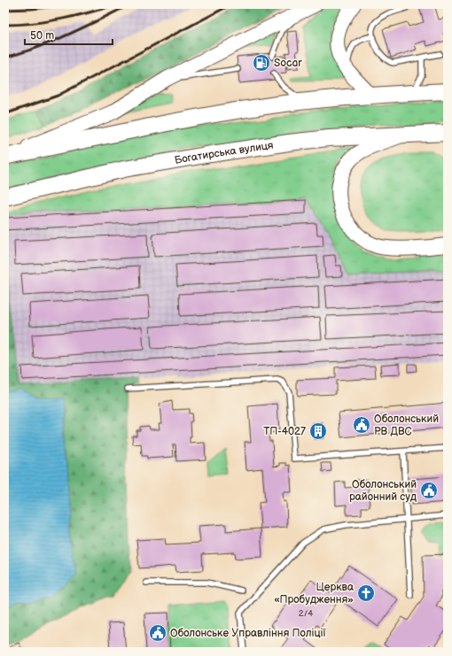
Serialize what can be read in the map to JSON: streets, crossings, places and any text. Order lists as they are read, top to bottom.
{
  "streets": {
    "main road": ["Богатирська вулиця"]
  },
  "places": {
    "fuel station": ["Socar"],
    "public building": ["Оболонський РВ ДВС", "Оболонський районний суд", "Оболонське Управління Поліції"],
    "building": ["ТП-4027"],
    "church": ["Церква «Пробудження»"]
  },
  "house_numbers": ["2/4"],
  "scale_bar": "50 m"
}
